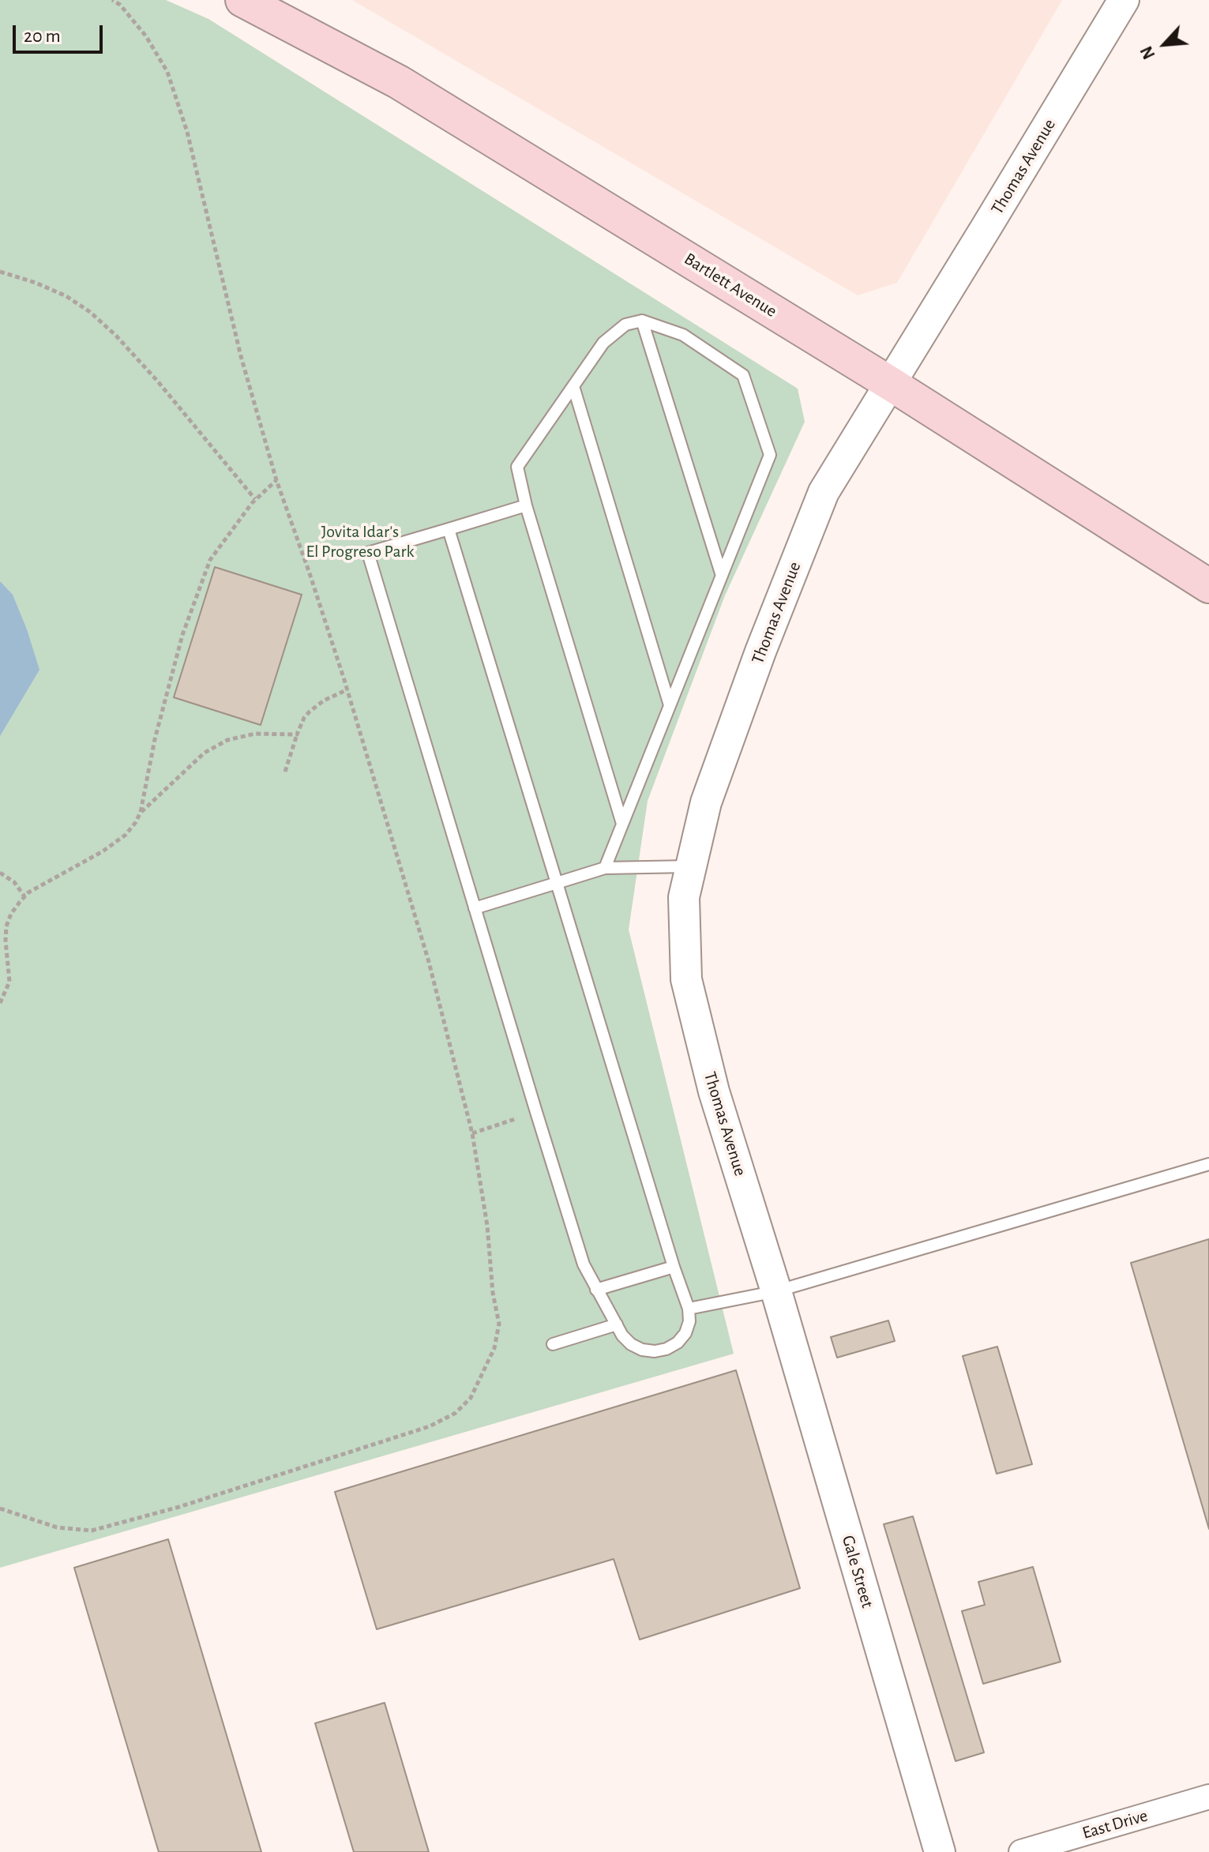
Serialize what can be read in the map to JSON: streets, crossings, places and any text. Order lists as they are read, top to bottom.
{
  "streets": {
    "main road": ["Bartlett Avenue"],
    "street": ["Thomas Avenue", "Gale Street", "East Drive"]
  },
  "crossings": [
    ["Thomas Avenue", "Bartlett Avenue"],
    ["Thomas Avenue", "Gale Street"]
  ],
  "parks": ["Jovita Idar's El Progreso Park"],
  "scale_bar": "20 m",
  "north": "bottom left"
}
